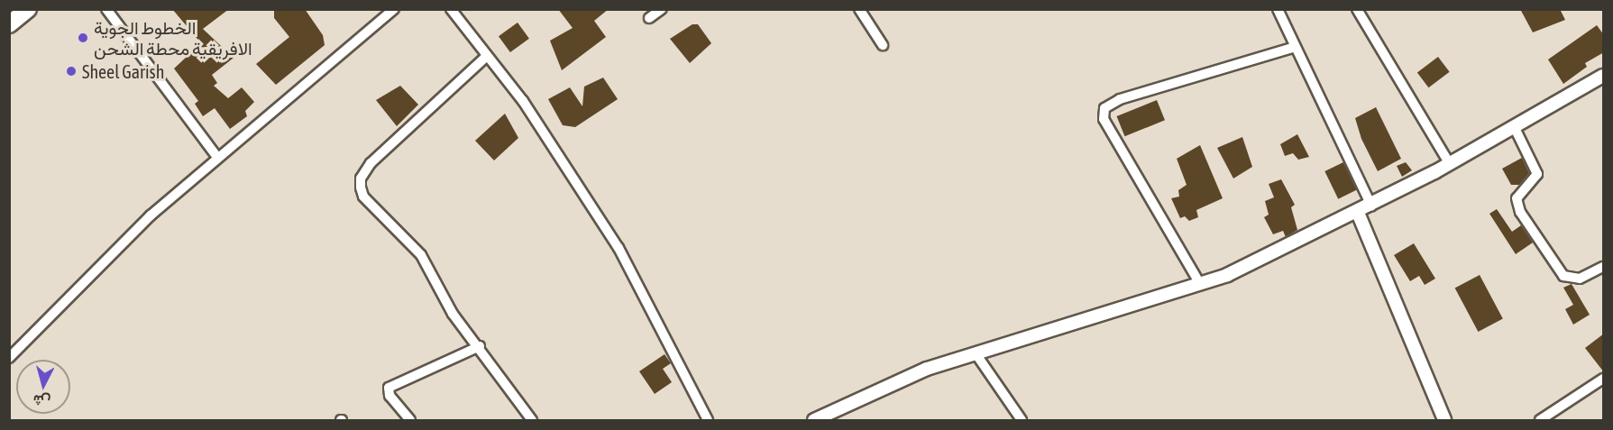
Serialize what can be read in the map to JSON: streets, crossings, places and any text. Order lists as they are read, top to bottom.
{
  "places": ["الخطوط الجوية الافريقية محطة الشحن", "Sheel Garish"],
  "north": "bottom"
}
